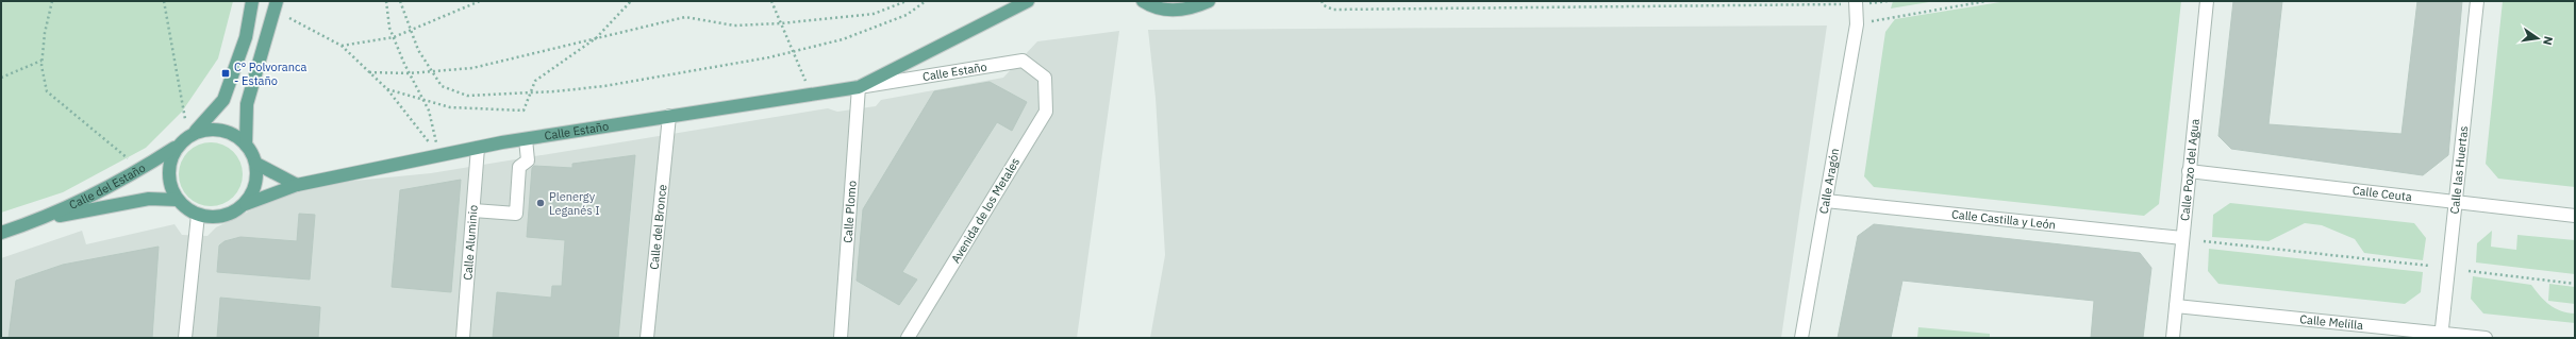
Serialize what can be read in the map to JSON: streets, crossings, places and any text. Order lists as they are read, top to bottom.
{
  "streets": {
    "main road": ["Calle Estaño", "Calle del Estaño"],
    "street": [
      "Calle Pozo del Agua",
      "Calle las Huertas",
      "Calle Aragón",
      "Calle Ceuta",
      "Avenida de los Metales",
      "Calle Plomo",
      "Calle Castilla y León",
      "Calle del Bronce",
      "Calle Aluminio",
      "Calle Melilla"
    ]
  },
  "crossings": [
    ["Calle Estaño", "Calle del Estaño"],
    ["Calle Estaño", "Avenida de los Metales"],
    ["Calle Estaño", "Calle Plomo"],
    ["Calle Estaño", "Calle del Bronce"],
    ["Calle Estaño", "Calle Aluminio"],
    ["Calle Pozo del Agua", "Calle Ceuta"],
    ["Calle Pozo del Agua", "Calle Castilla y León"],
    ["Calle Pozo del Agua", "Calle Melilla"],
    ["Calle las Huertas", "Calle Ceuta"],
    ["Calle las Huertas", "Calle Melilla"],
    ["Calle Aragón", "Calle Castilla y León"]
  ],
  "places": {
    "transit": ["Cº Polvoranca - Estaño"],
    "other": ["Plenergy Leganés I"]
  },
  "north": "right"
}
